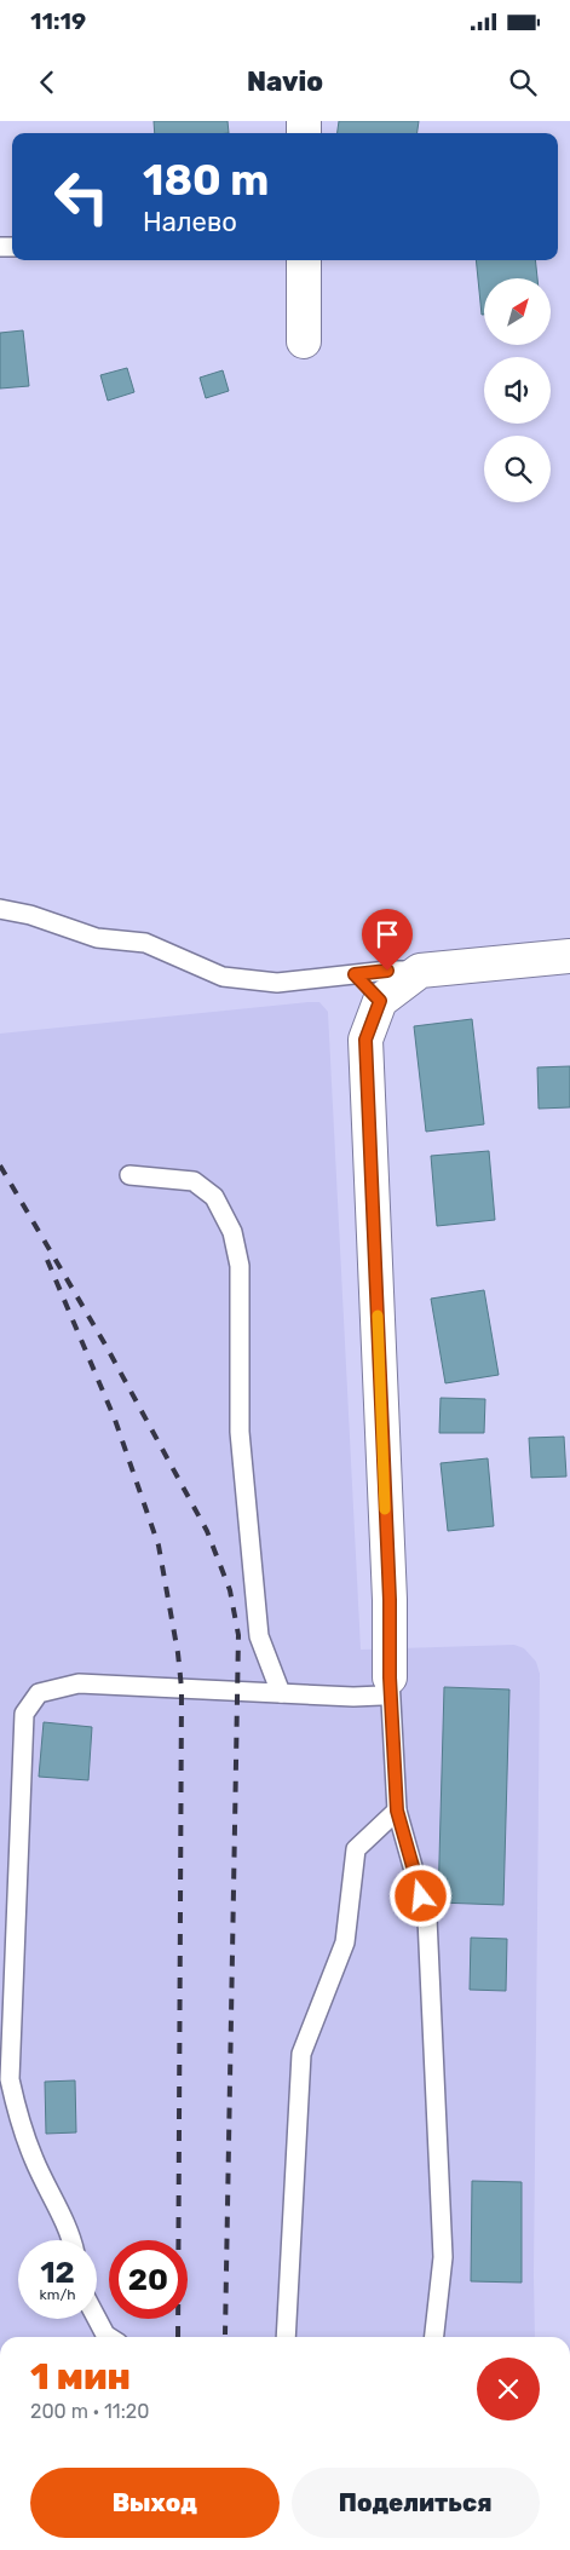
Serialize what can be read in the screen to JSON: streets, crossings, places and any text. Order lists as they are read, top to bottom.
{
  "north": "top right",
  "page": {
    "status": "11:19",
    "header": "Navio",
    "turn": ["180 m", "Налево"],
    "speed": "12 km/h",
    "limit": "20",
    "heading": ["1 мин", "200 m · 11:20"],
    "buttons": ["Выход", "Поделиться"]
  }
}
